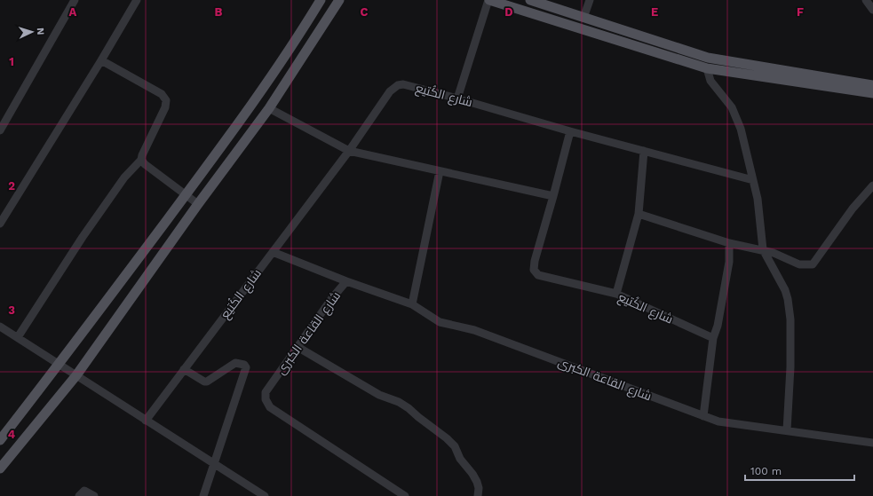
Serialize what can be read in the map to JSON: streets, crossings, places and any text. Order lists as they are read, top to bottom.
{
  "streets": {
    "street": ["شارع الكُتيع", "شارع القاعة الكبرى"]
  },
  "crossings": [
    ["شارع الكُتيع", "شارع القاعة الكبرى"]
  ],
  "scale_bar": "100 m",
  "north": "right",
  "grid": {
    "columns": [
      "A",
      "B",
      "C",
      "D",
      "E",
      "F"
    ],
    "rows": [
      "1",
      "2",
      "3",
      "4"
    ]
  }
}
